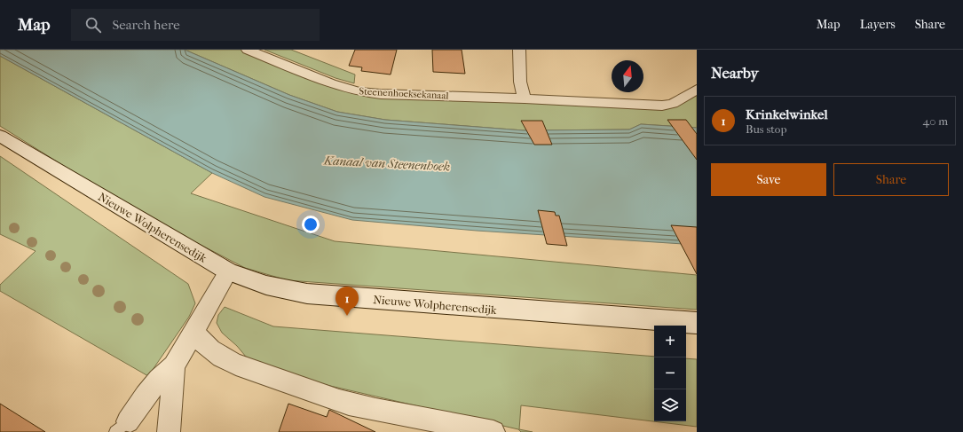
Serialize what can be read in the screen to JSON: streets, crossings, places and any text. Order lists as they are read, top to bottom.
{
  "streets": {
    "street": ["Steenenhoeksekanaal", "Nieuwe Wolpherensedijk"]
  },
  "water": ["Kanaal van Steenenhoek"],
  "north": "top",
  "page": {
    "header": "Map",
    "search": "Search here",
    "nav": ["Map", "Layers", "Share"],
    "heading": "Nearby",
    "list": [
      {
        "mark": "1",
        "name": "Krinkelwinkel",
        "note": "Bus stop",
        "value": "40 m"
      }
    ],
    "buttons": ["Save", "Share"],
    "pins": "1",
    "map_buttons": ["+", "−"]
  }
}
